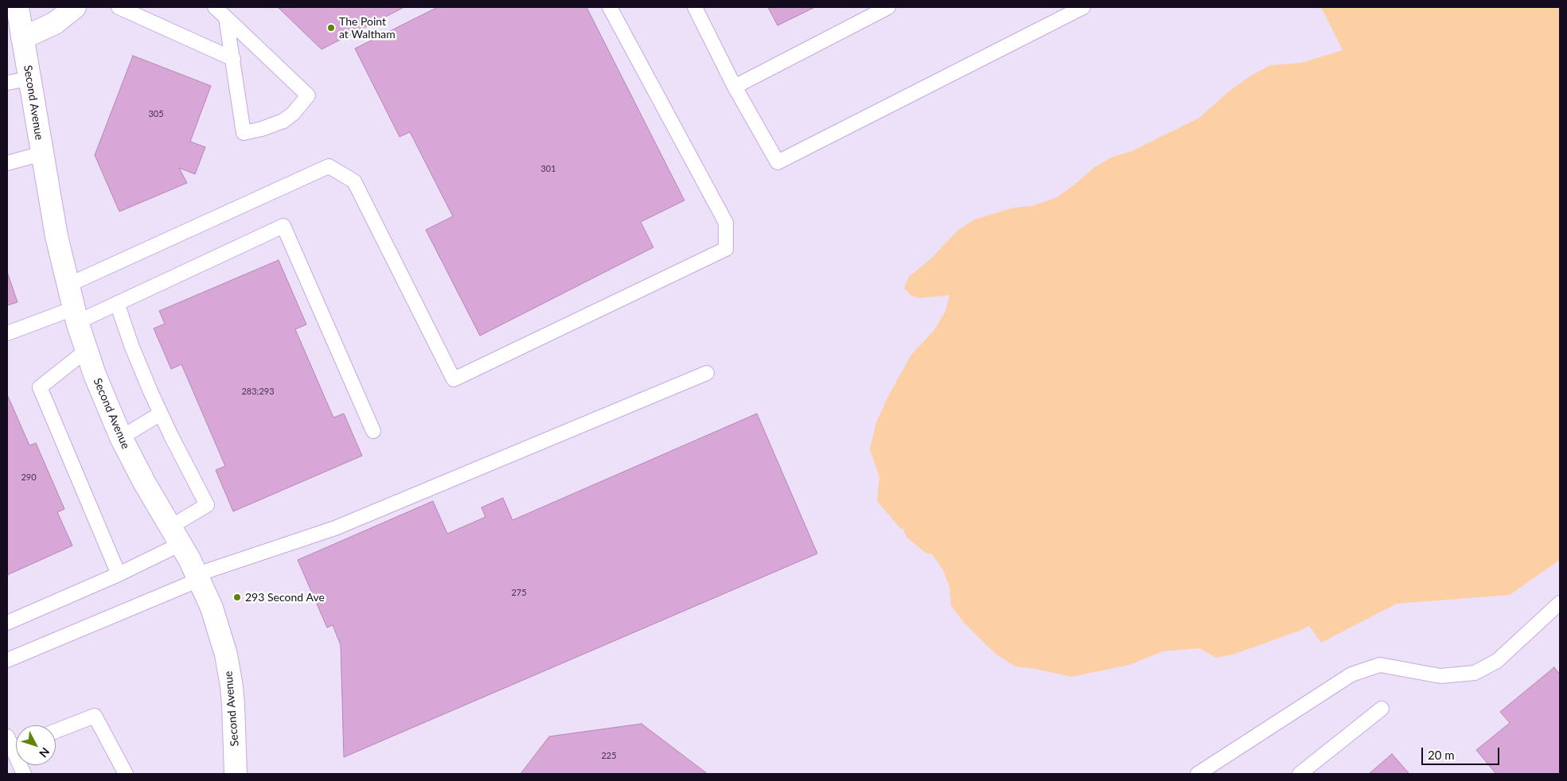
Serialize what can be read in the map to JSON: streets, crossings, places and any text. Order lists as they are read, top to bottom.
{
  "streets": {
    "street": ["Second Avenue"]
  },
  "places": ["The Point at Waltham", "293 Second Ave"],
  "house_numbers": [
    "305",
    "301",
    "283;293",
    "290",
    "275",
    "225"
  ],
  "scale_bar": "20 m",
  "north": "bottom right"
}
